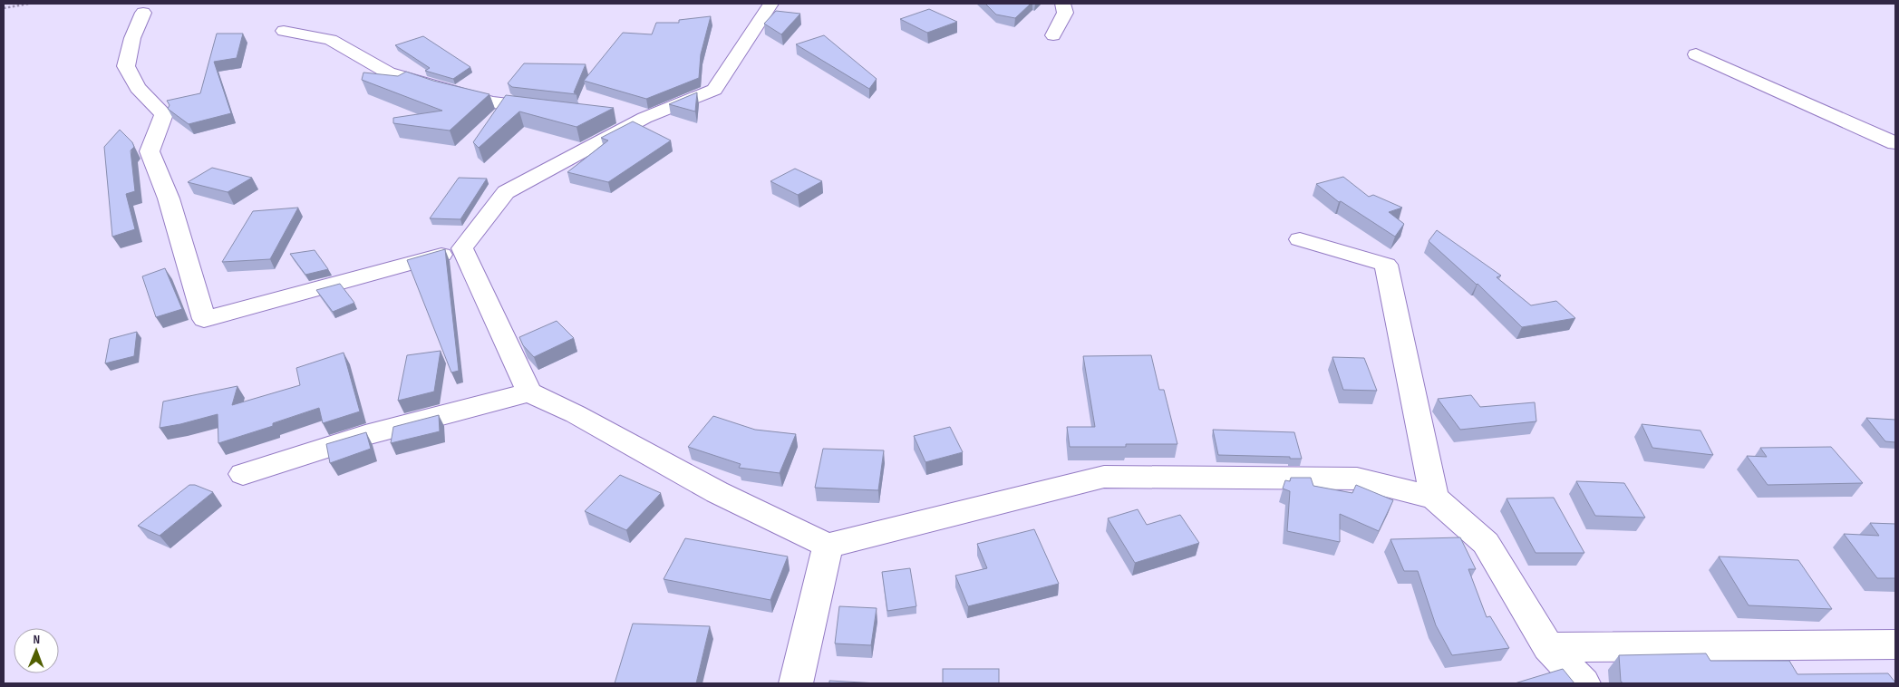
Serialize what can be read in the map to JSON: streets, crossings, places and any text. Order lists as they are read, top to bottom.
{
  "north": "top"
}
